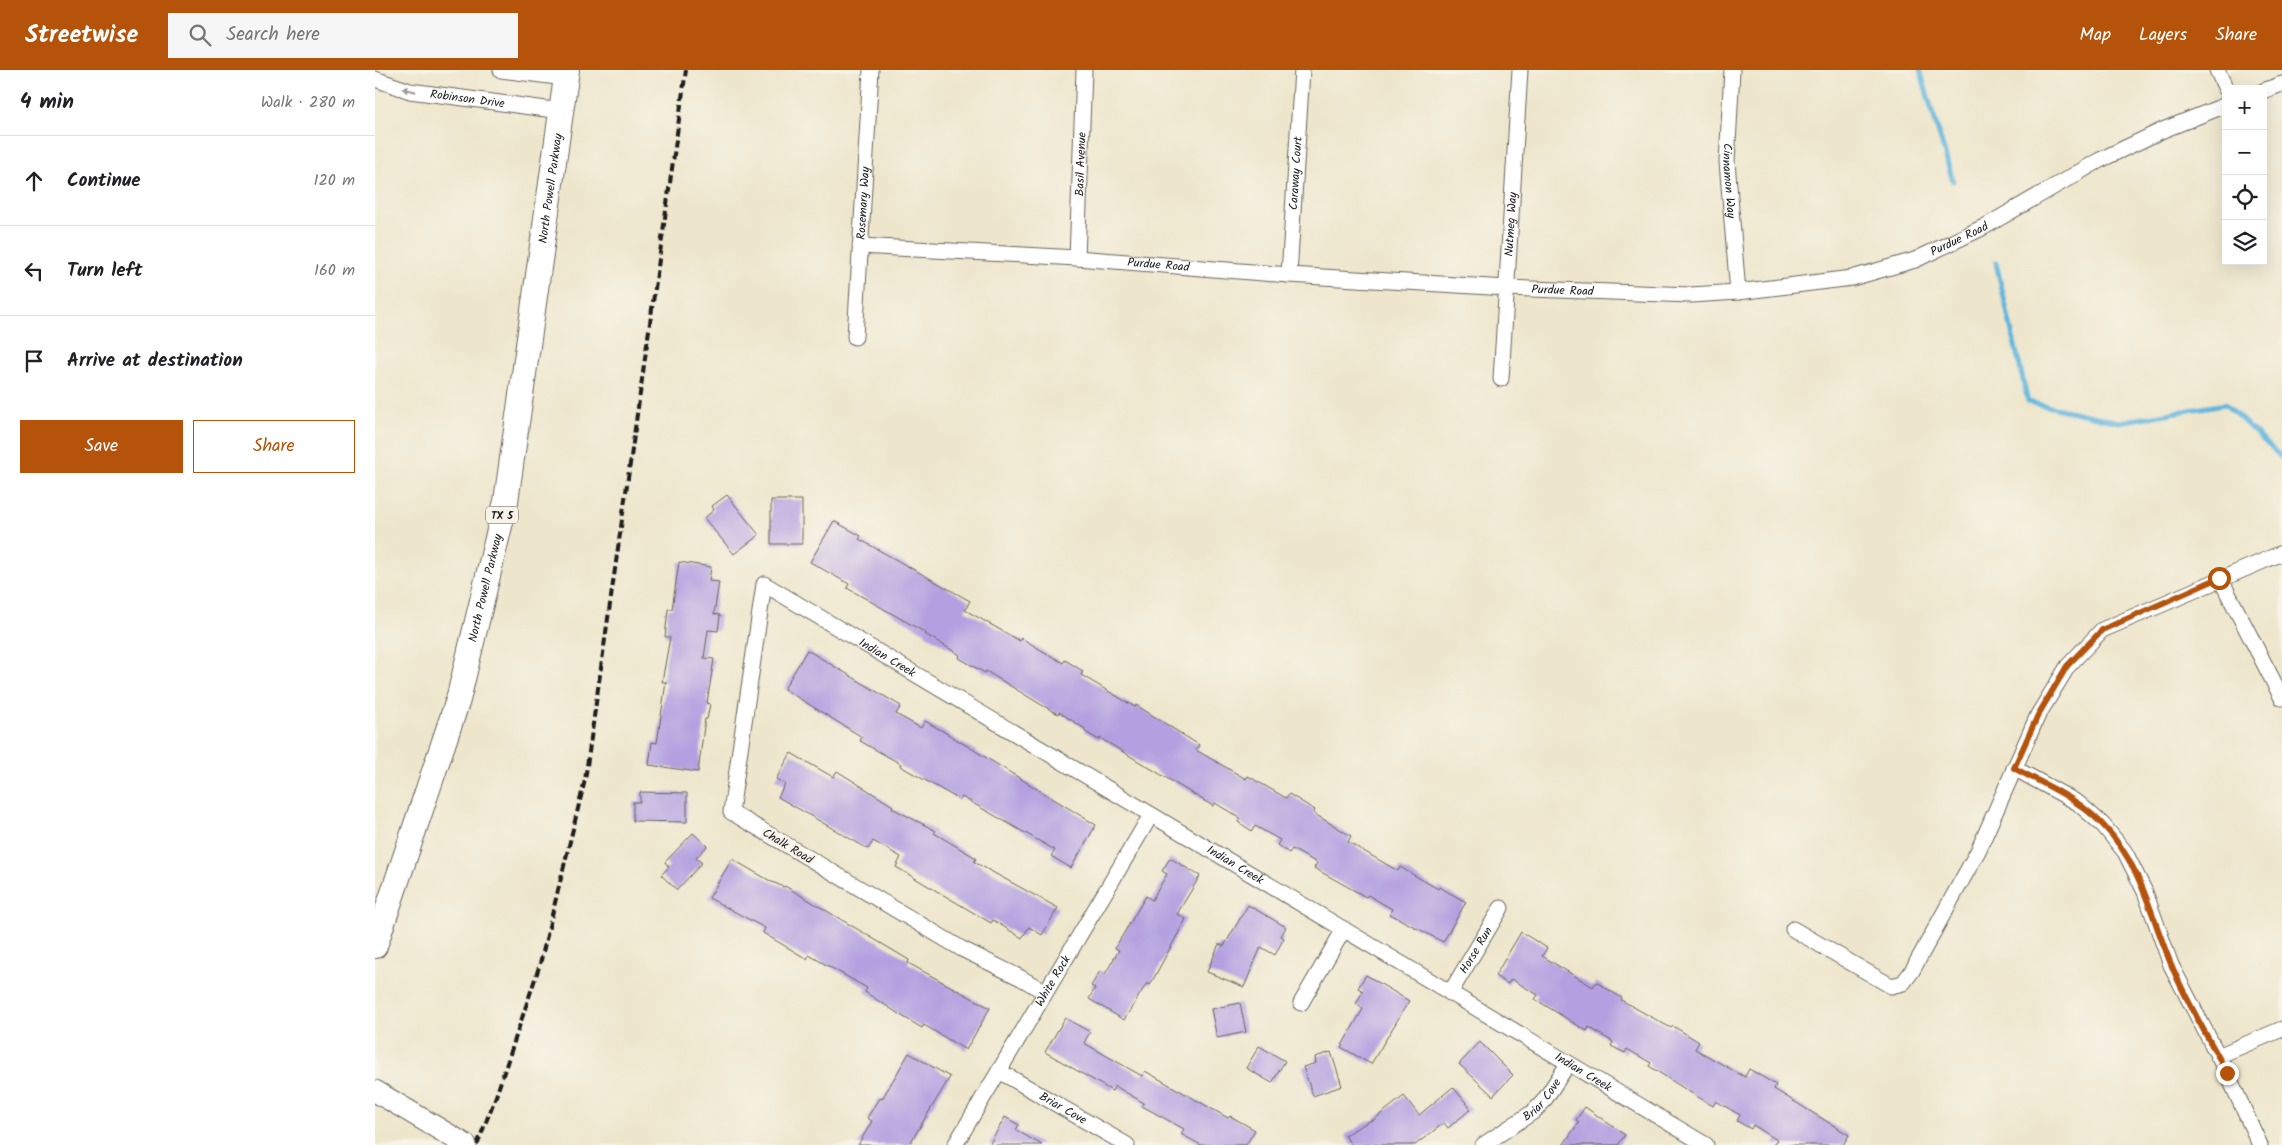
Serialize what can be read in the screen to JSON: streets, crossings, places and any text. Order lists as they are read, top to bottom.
{
  "streets": {
    "main road": ["North Powell Parkway", "TX 5"],
    "street": [
      "Robinson Drive",
      "Basil Avenue",
      "Caraway Court",
      "Cinnamon Way",
      "Rosemary Way",
      "Nutmeg Way",
      "Purdue Road",
      "Indian Creek",
      "Chalk Road",
      "Horse Run",
      "White Rock",
      "Briar Cove"
    ]
  },
  "crossings": [
    ["Robinson Drive", "North Powell Parkway"],
    ["Basil Avenue", "Purdue Road"],
    ["Caraway Court", "Purdue Road"],
    ["Cinnamon Way", "Purdue Road"],
    ["Rosemary Way", "Purdue Road"],
    ["Nutmeg Way", "Purdue Road"],
    ["Indian Creek", "Chalk Road"],
    ["Indian Creek", "Horse Run"],
    ["Indian Creek", "White Rock"],
    ["Indian Creek", "Briar Cove"],
    ["Chalk Road", "White Rock"],
    ["White Rock", "Briar Cove"]
  ],
  "page": {
    "header": "Streetwise",
    "search": "Search here",
    "nav": ["Map", "Layers", "Share"],
    "heading": ["4 min", "Walk · 280 m"],
    "map_buttons": ["+", "−"],
    "list": [
      ["Continue", "120 m"],
      ["Turn left", "160 m"],
      "Arrive at destination"
    ],
    "buttons": ["Save", "Share"]
  }
}
